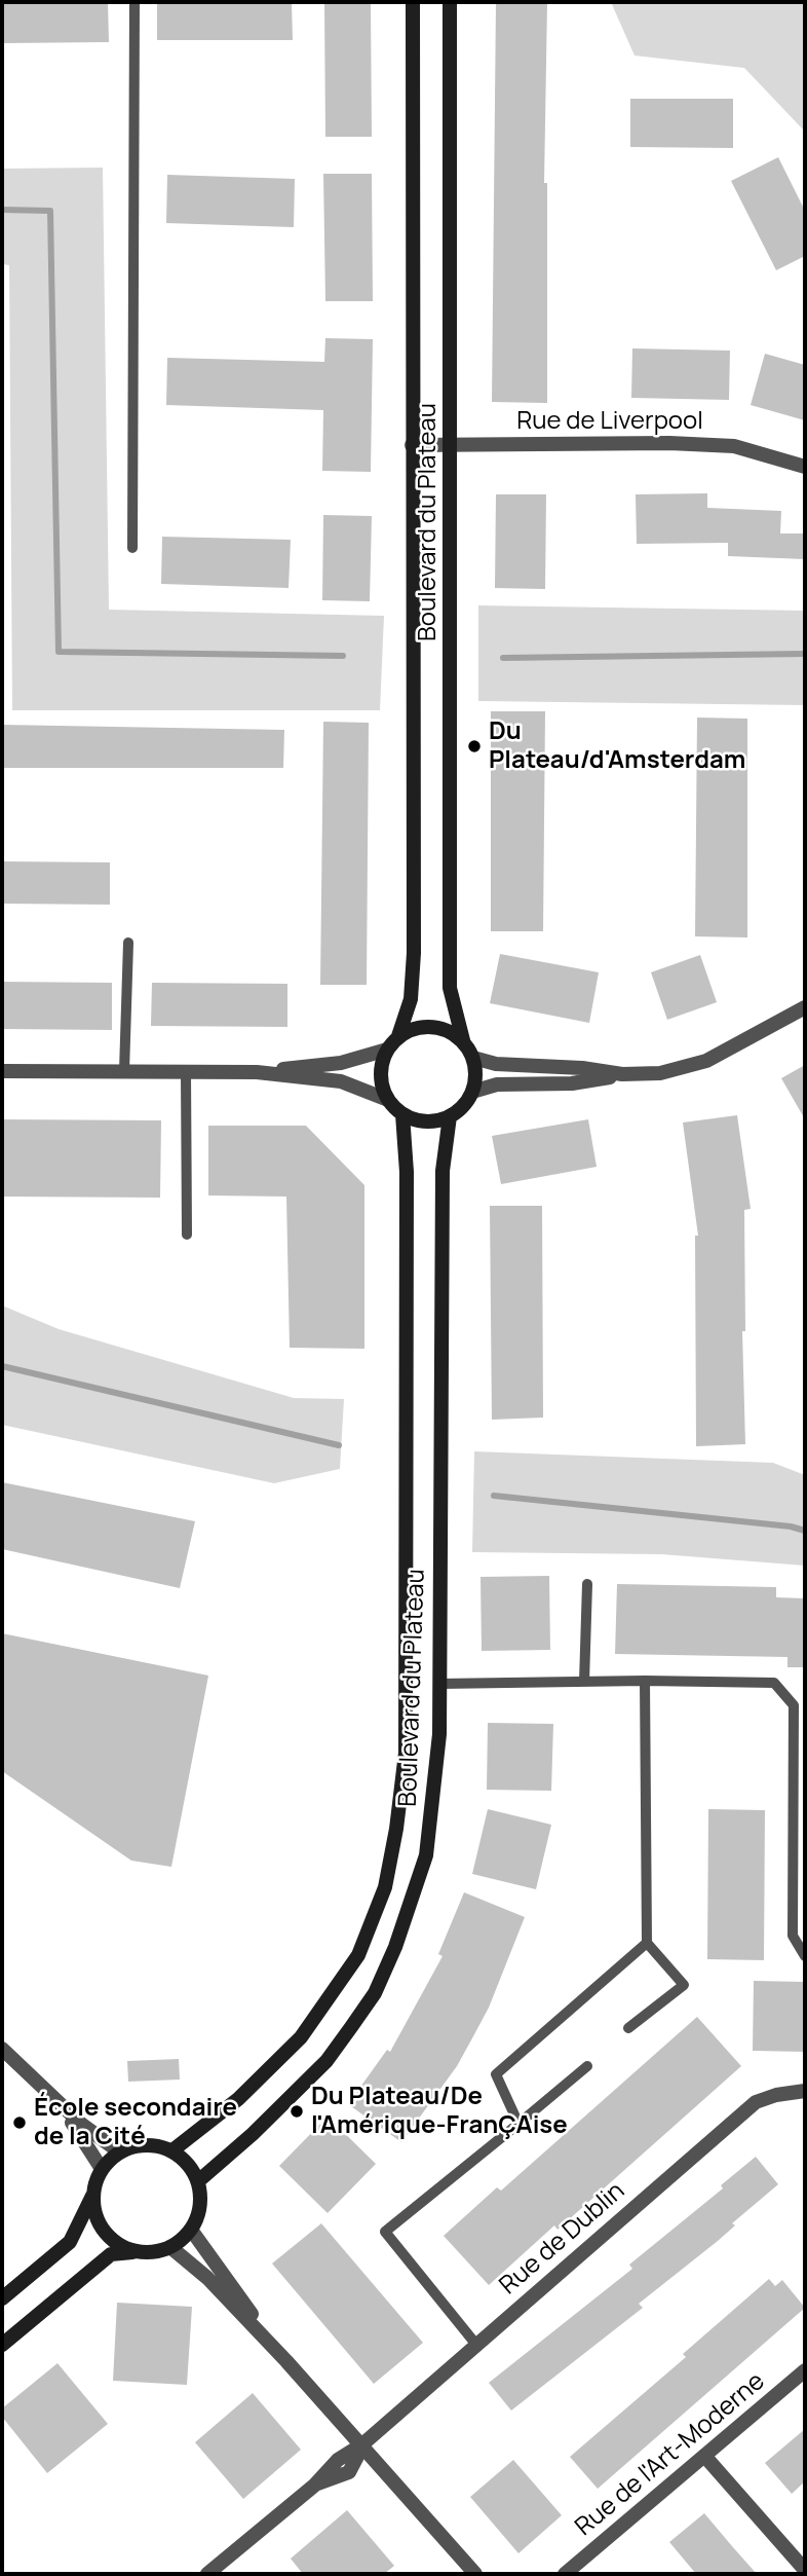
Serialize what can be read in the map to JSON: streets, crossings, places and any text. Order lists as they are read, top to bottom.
{
  "streets": {
    "main road": ["Boulevard du Plateau"],
    "street": ["Rue de Liverpool", "Rue de Dublin", "Rue de l'Art-Moderne"]
  },
  "crossings": [
    ["Rue de Liverpool", "Boulevard du Plateau"]
  ],
  "places": ["Du Plateau/d'Amsterdam", "Du Plateau/De l'Amérique-FranÇAise", "École secondaire de la Cité"]
}
